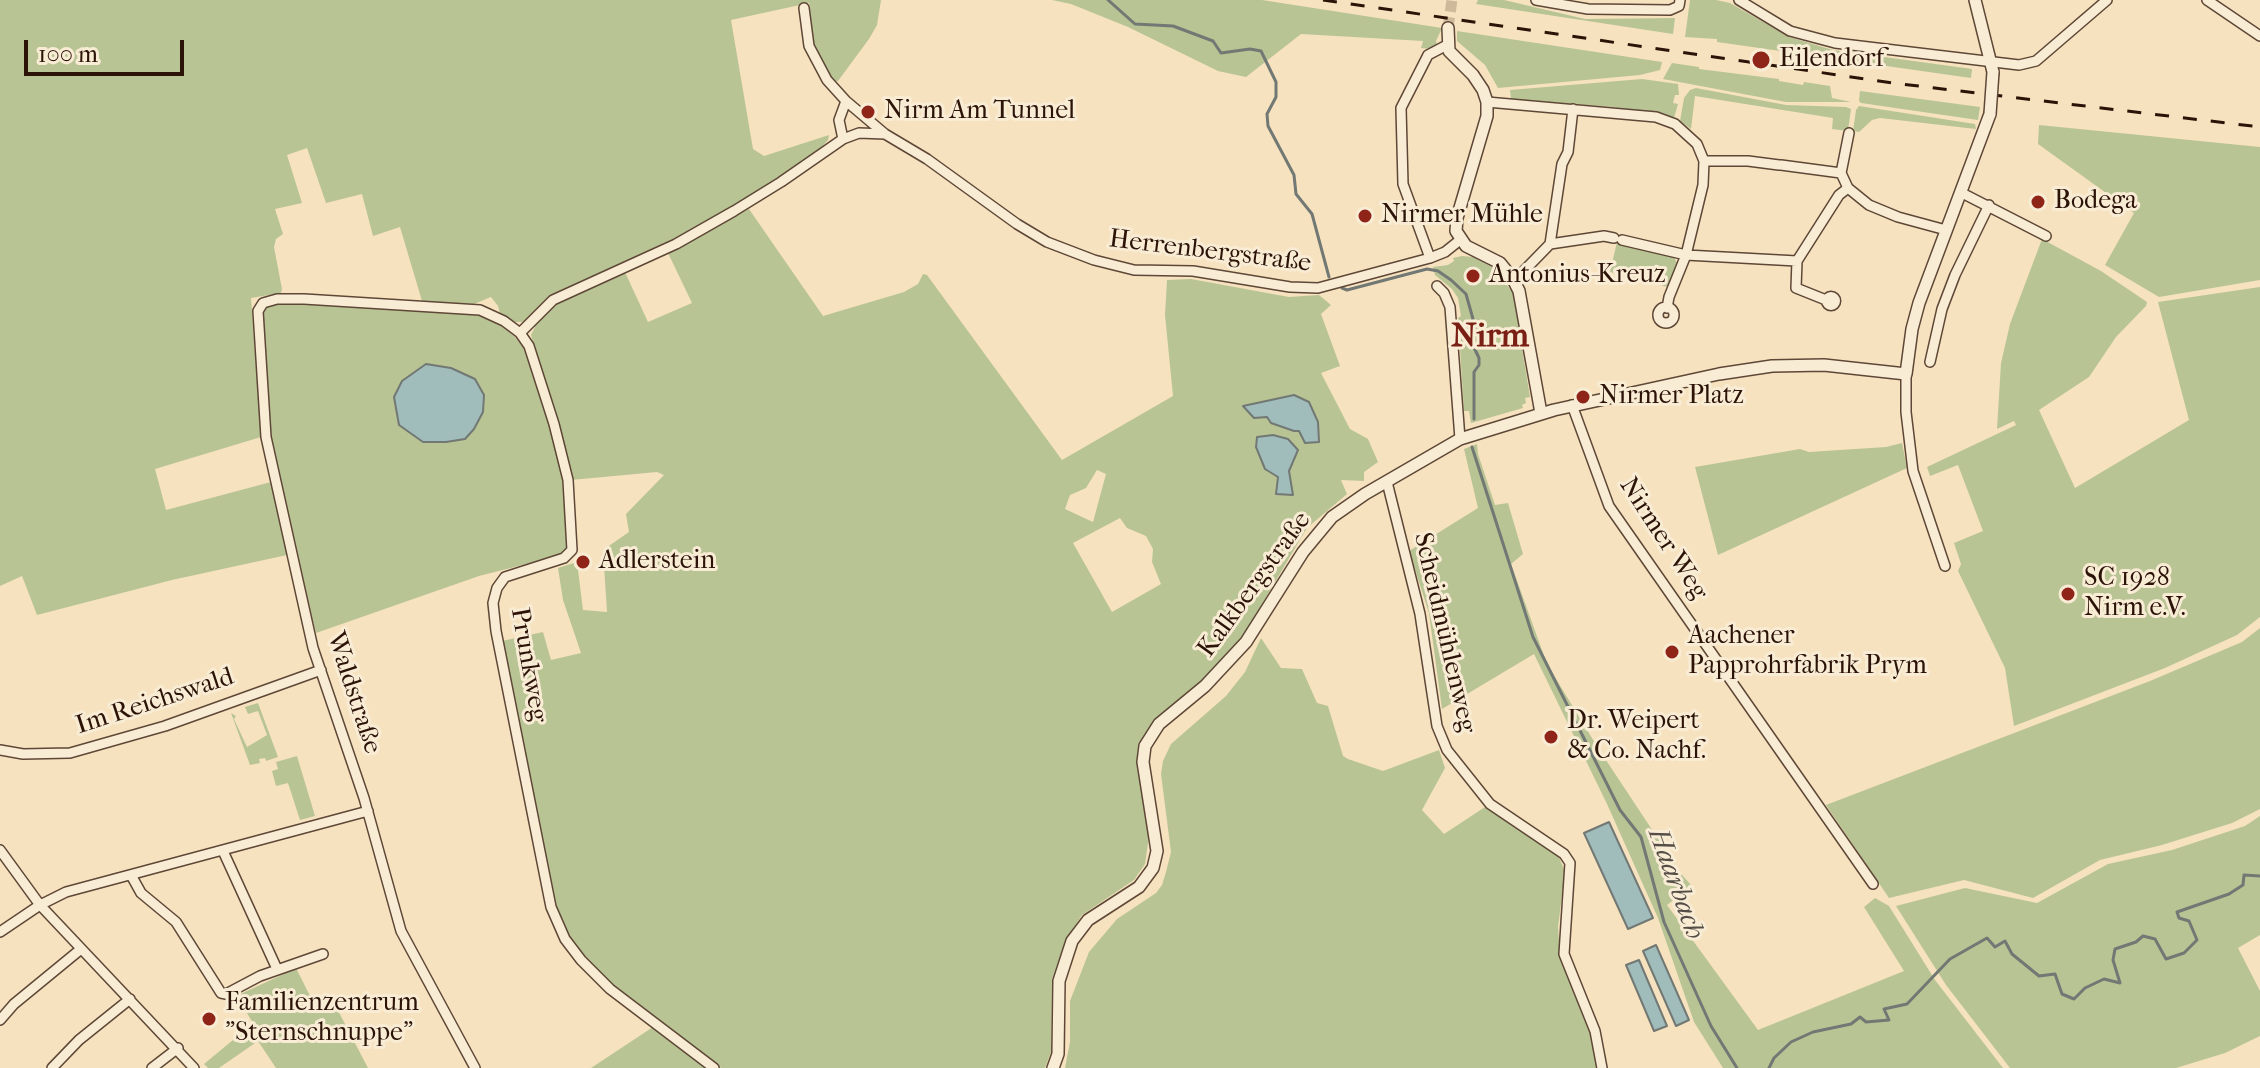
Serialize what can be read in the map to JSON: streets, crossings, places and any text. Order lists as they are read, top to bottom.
{
  "streets": {
    "street": [
      "Herrenbergstraße",
      "Nirmer Weg",
      "Kalkbergstraße",
      "Scheidmühlenweg",
      "Prunkweg",
      "Waldstraße",
      "Im Reichswald"
    ]
  },
  "crossings": [
    ["Nirmer Weg", "Kalkbergstraße"],
    ["Kalkbergstraße", "Scheidmühlenweg"],
    ["Prunkweg", "Waldstraße"],
    ["Waldstraße", "Im Reichswald"]
  ],
  "districts": ["Nirm"],
  "water": ["Haarbach"],
  "places": [
    "Eilendorf",
    "Nirm Am Tunnel",
    "Bodega",
    "Nirmer Mühle",
    "Antonius-Kreuz",
    "Nirmer Platz",
    "Adlerstein",
    "SC 1928 Nirm e.V.",
    "Aachener Papprohrfabrik Prym",
    "Dr. Weipert & Co. Nachf.",
    "Familienzentrum \"Sternschnuppe\""
  ],
  "scale_bar": "100 m"
}
